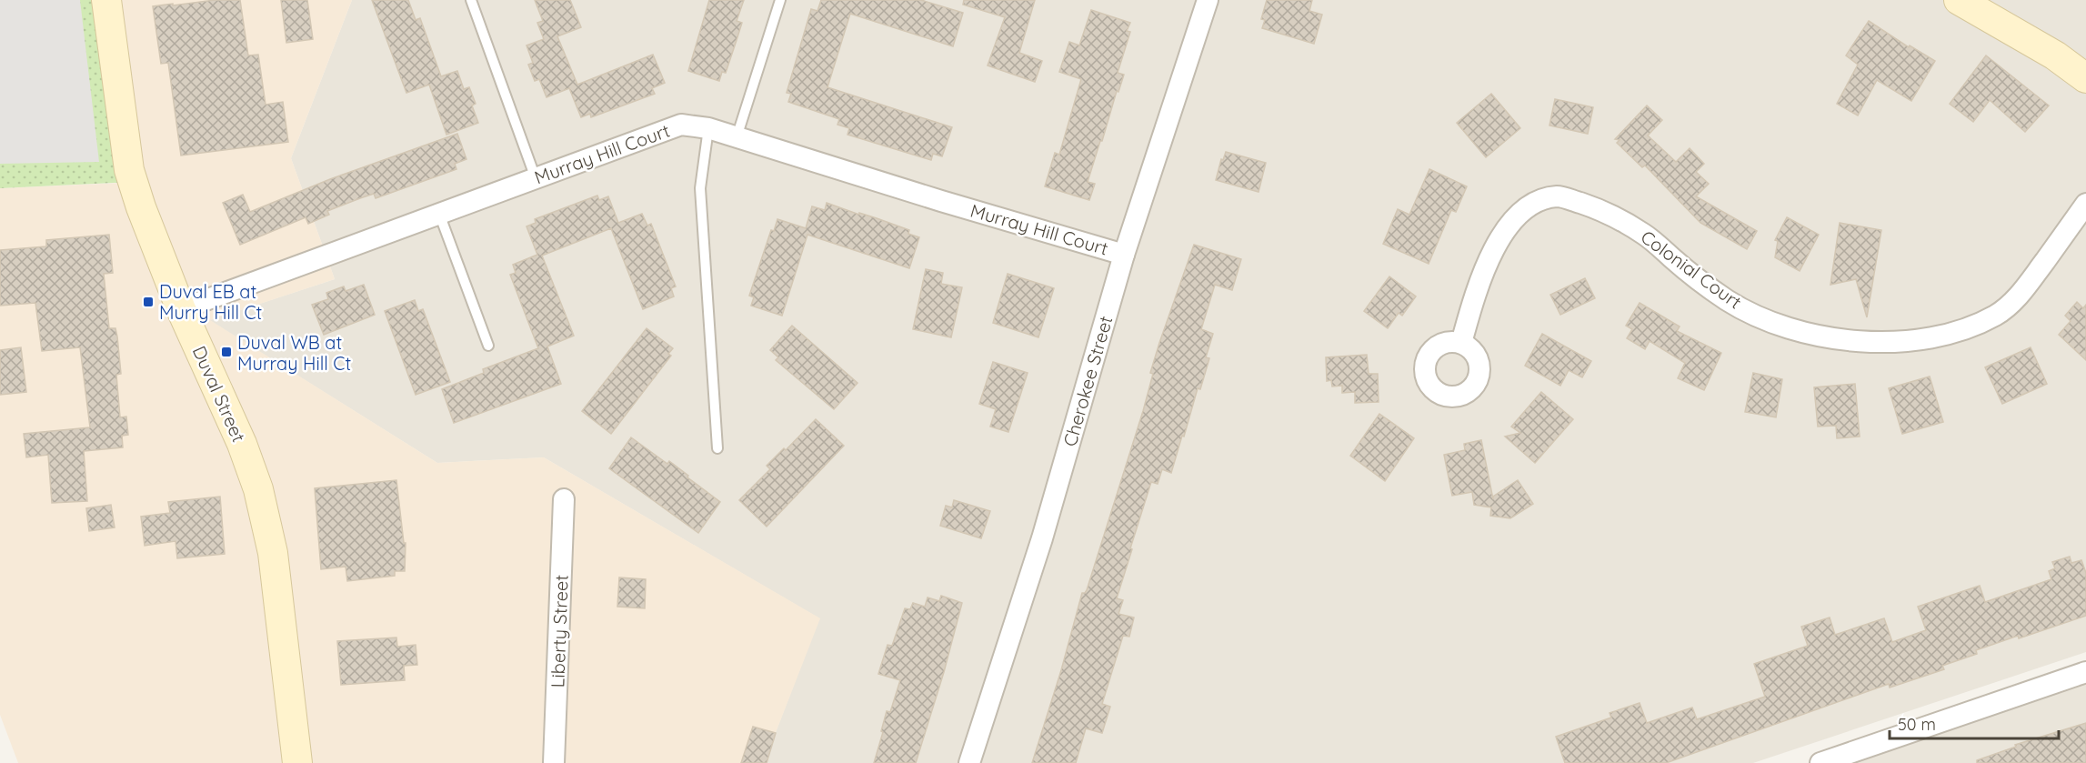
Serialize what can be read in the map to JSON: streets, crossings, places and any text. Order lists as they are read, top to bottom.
{
  "streets": {
    "street": [
      "Murray Hill Court",
      "Colonial Court",
      "Cherokee Street",
      "Duval Street",
      "Liberty Street"
    ]
  },
  "crossings": [
    ["Murray Hill Court", "Cherokee Street"],
    ["Murray Hill Court", "Duval Street"]
  ],
  "places": {
    "transit": ["Duval EB at Murry Hill Ct", "Duval WB at Murray Hill Ct"]
  },
  "scale_bar": "50 m"
}
